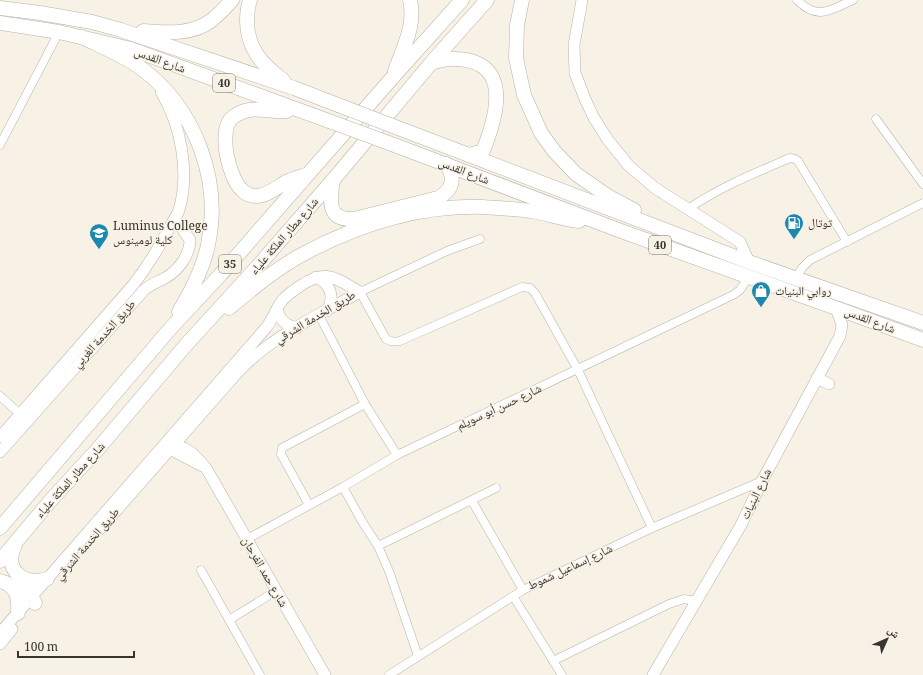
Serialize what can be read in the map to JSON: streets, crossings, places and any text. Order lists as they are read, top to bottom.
{
  "streets": {
    "highway": [
      "شارع القدس",
      "40",
      "شارع مطار الملكة علياء",
      "35"
    ],
    "street": [
      "طريق الخدمة الشرقي",
      "طريق الخدمة الغربي",
      "شارع حسن أبو سويلم",
      "شارع البنيات",
      "شارع إسماعيل شموط",
      "شارع حمد الفرحان"
    ]
  },
  "crossings": [
    ["شارع القدس", "شارع حسن أبو سويلم"],
    ["شارع القدس", "شارع البنيات"],
    ["طريق الخدمة الشرقي", "شارع حمد الفرحان"],
    ["شارع حسن أبو سويلم", "شارع حمد الفرحان"],
    ["شارع البنيات", "شارع إسماعيل شموط"]
  ],
  "places": {
    "fuel station": ["توتال"],
    "school or university": ["Luminus College كلية لومينوس"],
    "shop": ["روابي البنيات"]
  },
  "scale_bar": "100 m",
  "north": "top right"
}
